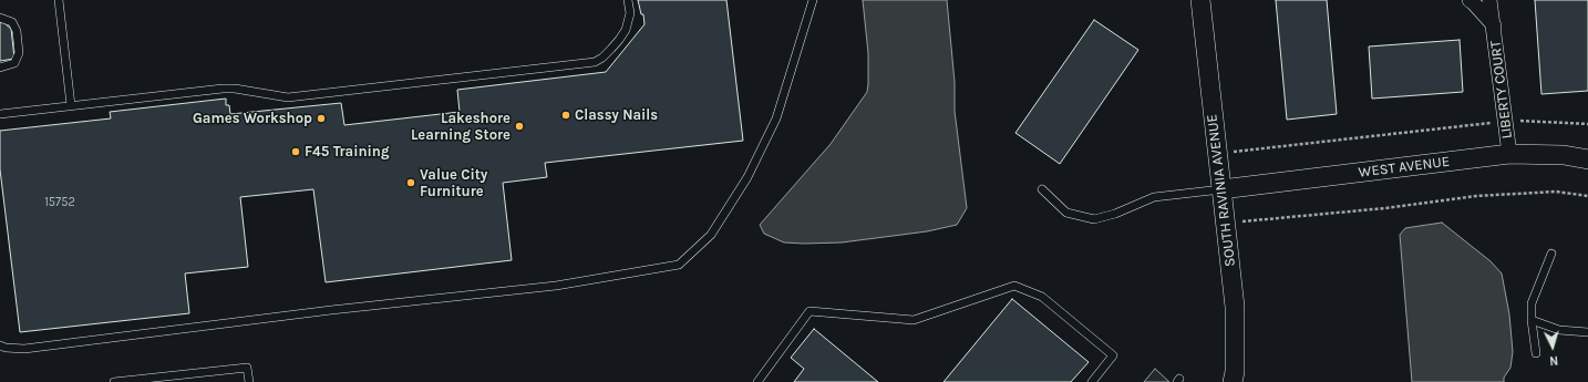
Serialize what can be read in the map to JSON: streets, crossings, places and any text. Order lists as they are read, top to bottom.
{
  "streets": {
    "street": ["LIBERTY COURT", "WEST AVENUE", "SOUTH RAVINIA AVENUE"]
  },
  "crossings": [
    ["LIBERTY COURT", "WEST AVENUE"],
    ["WEST AVENUE", "SOUTH RAVINIA AVENUE"]
  ],
  "places": [
    "Classy Nails",
    "Games Workshop",
    "Lakeshore Learning Store",
    "F45 Training",
    "Value City Furniture"
  ],
  "house_numbers": ["15752"],
  "north": "bottom"
}
